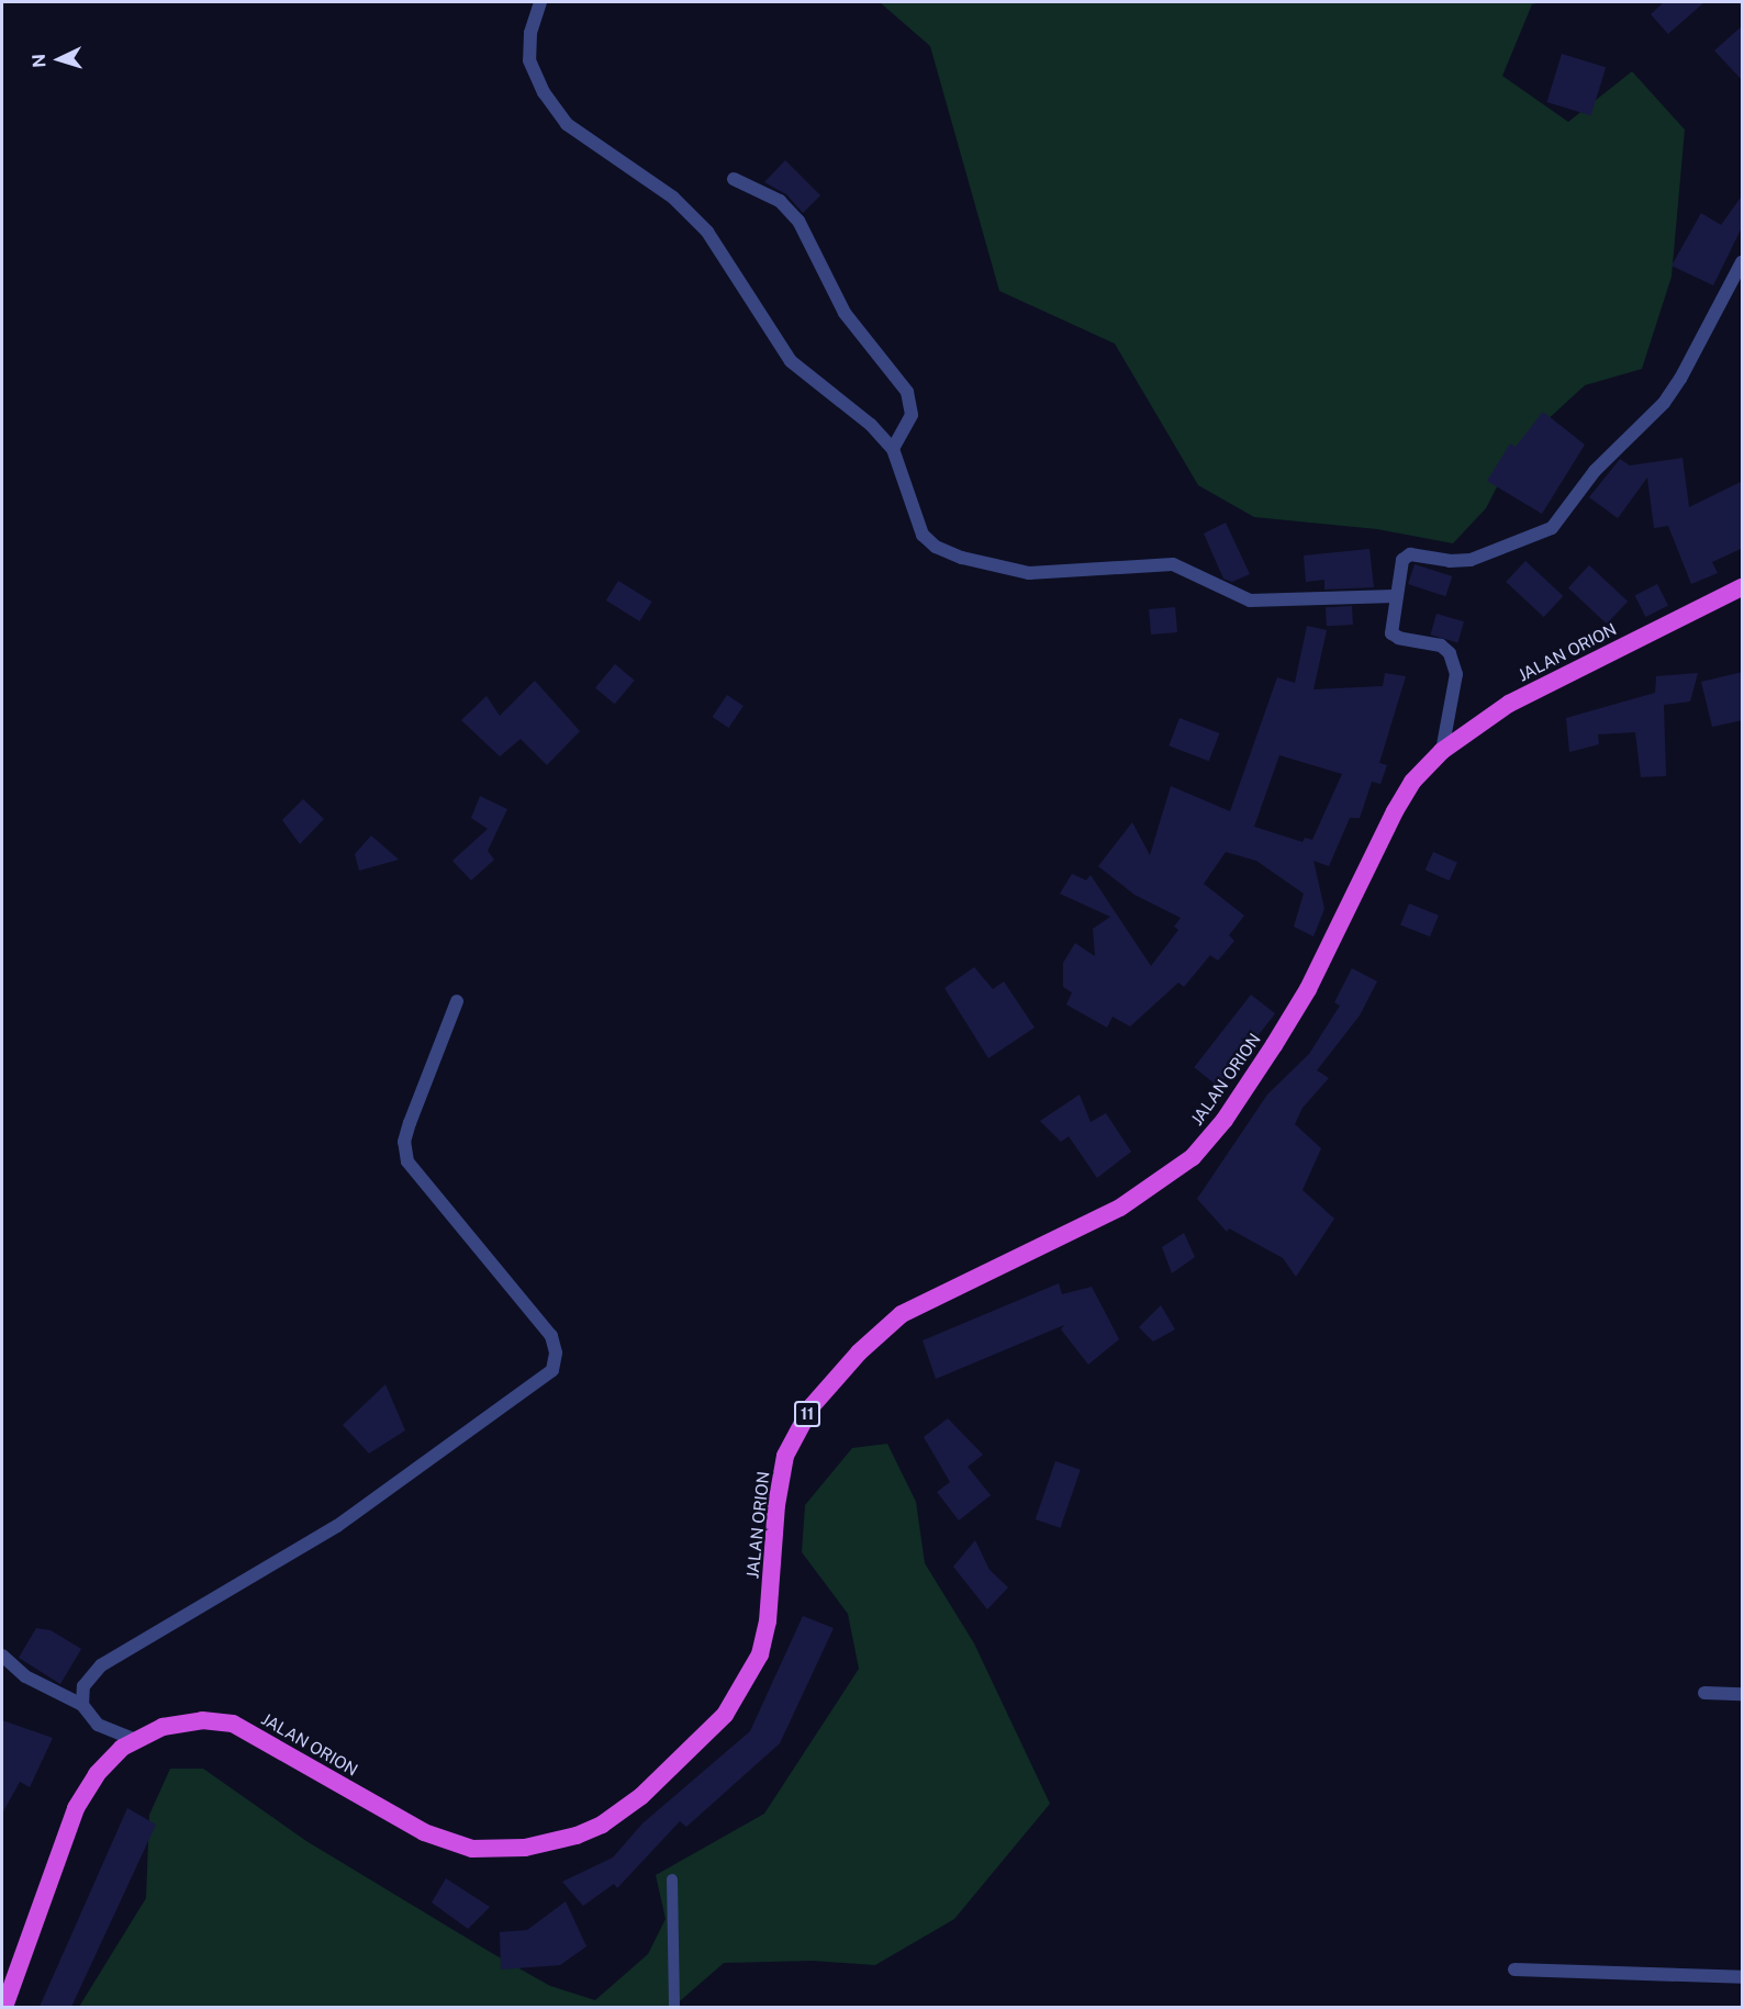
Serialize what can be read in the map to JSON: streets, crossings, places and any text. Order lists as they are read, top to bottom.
{
  "streets": {
    "highway": ["JALAN ORION", "11"]
  },
  "north": "left"
}
